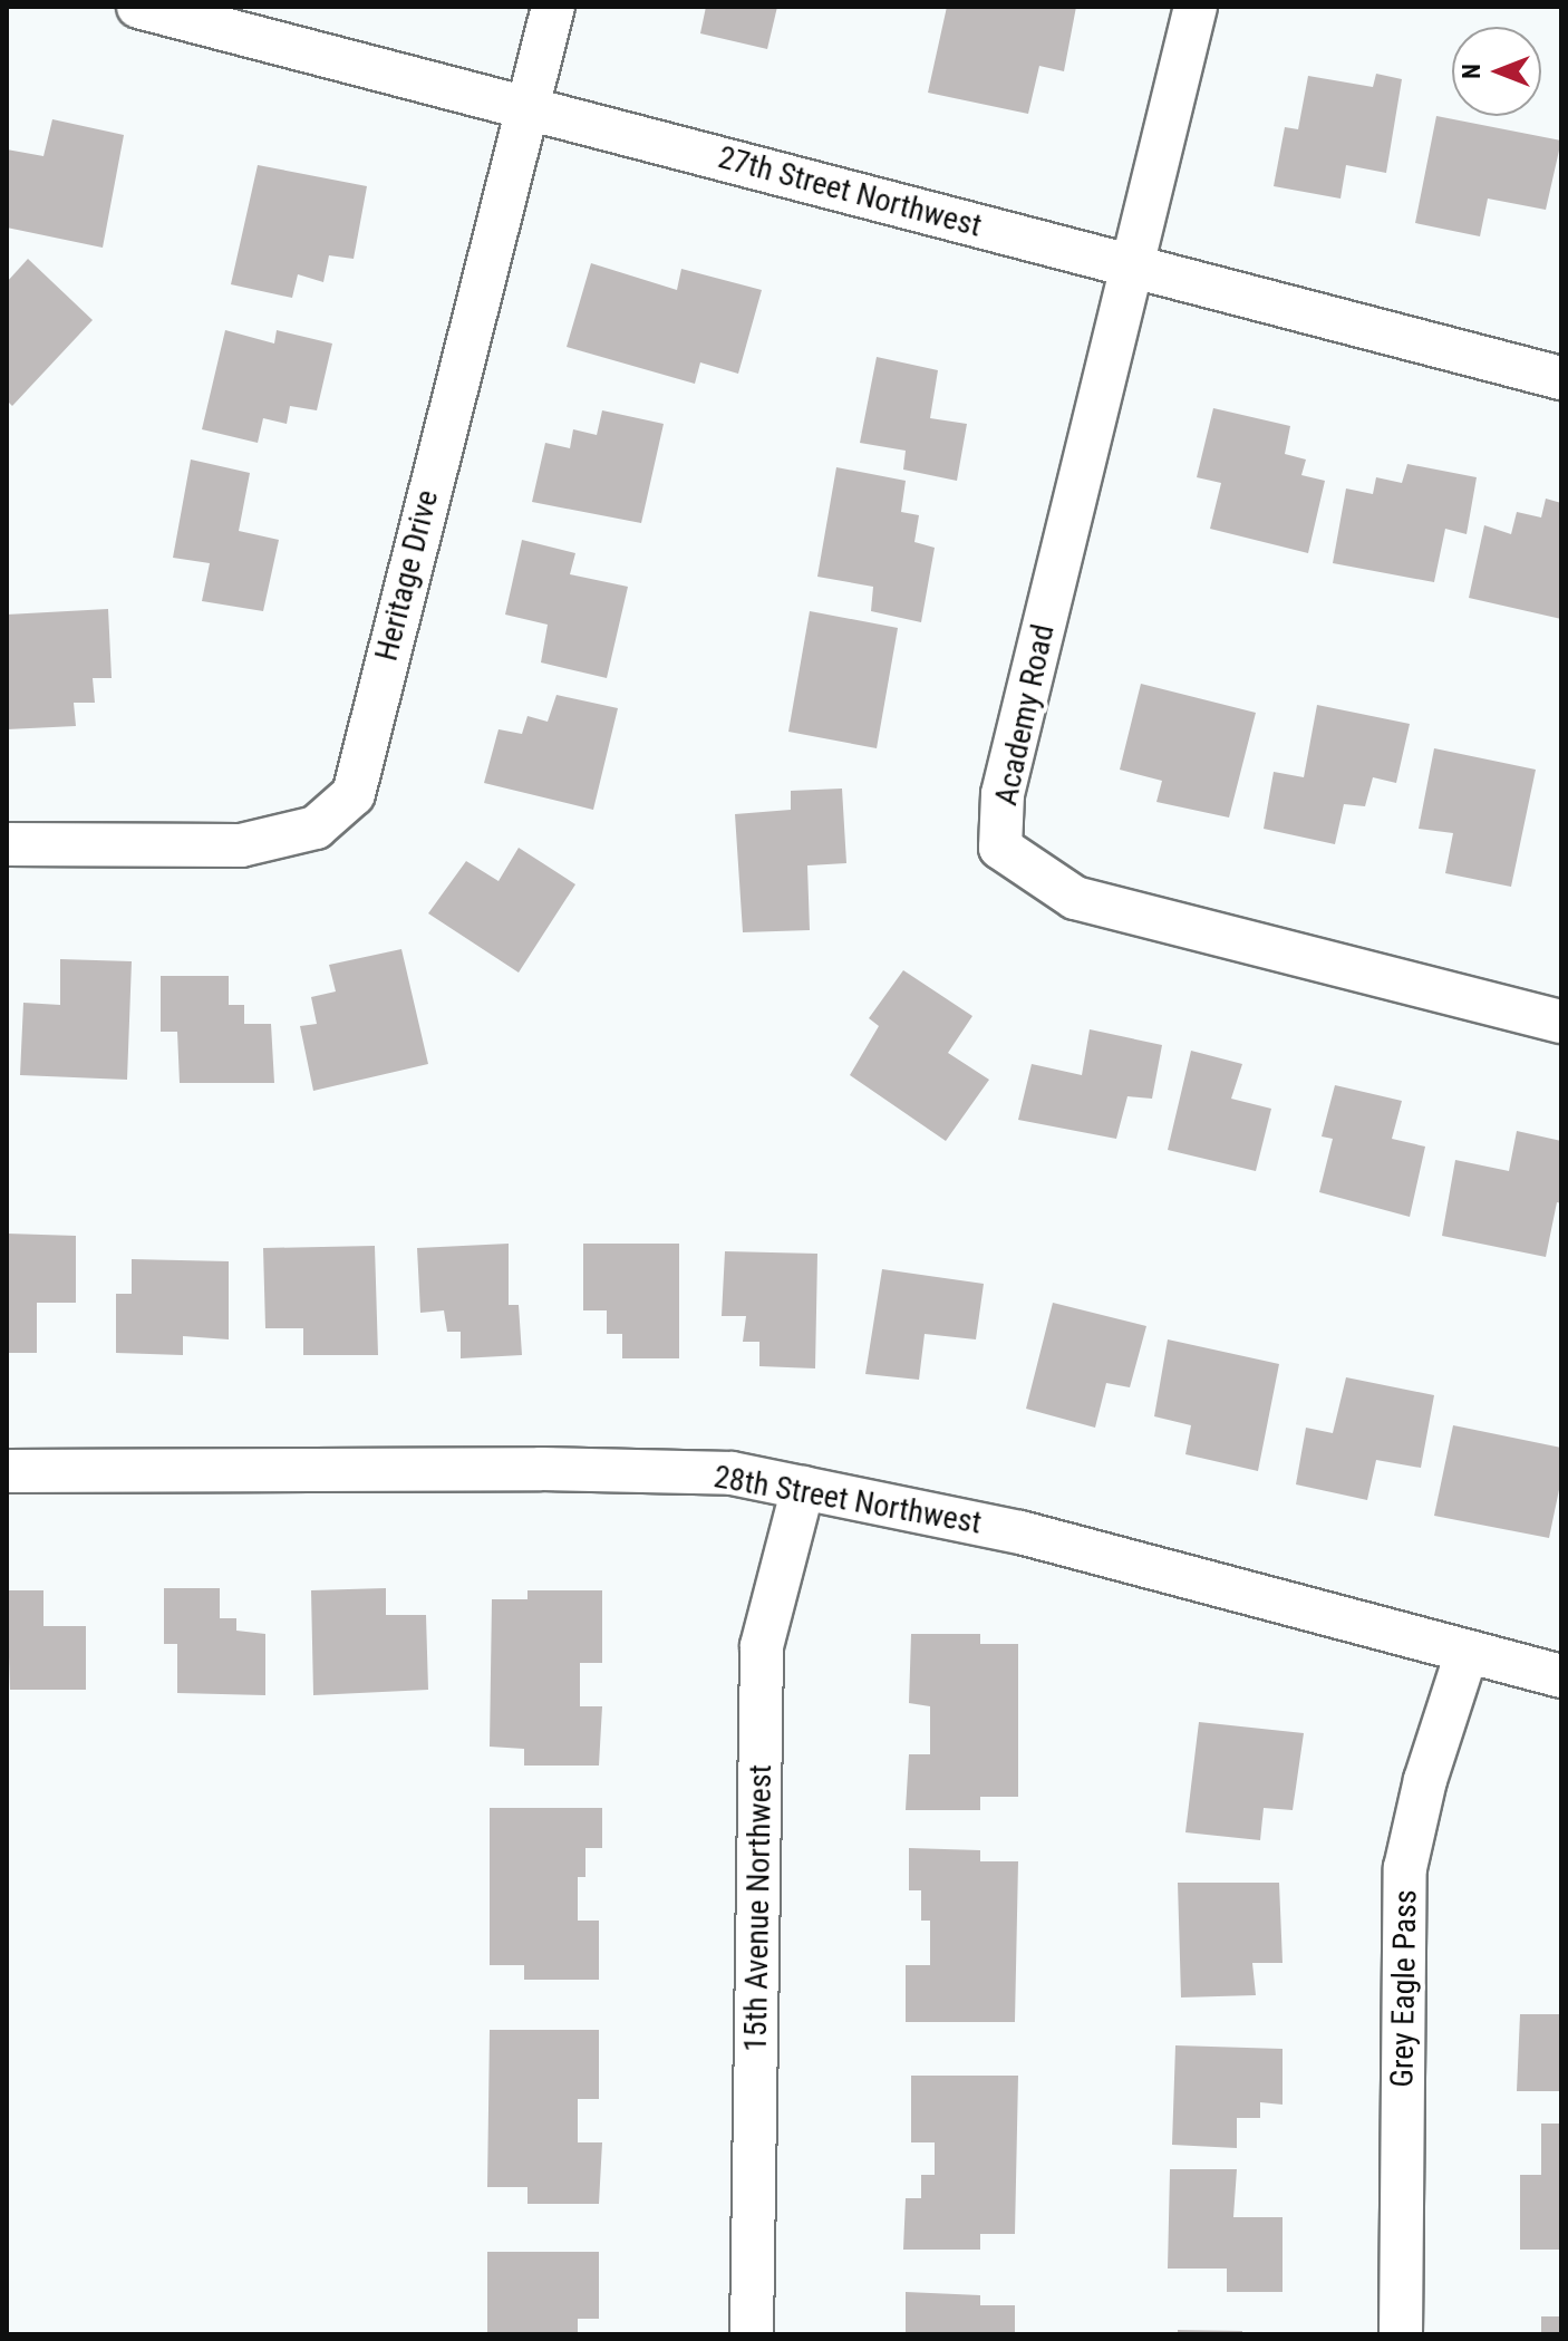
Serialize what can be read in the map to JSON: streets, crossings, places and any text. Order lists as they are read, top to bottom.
{
  "streets": {
    "street": [
      "27th Street Northwest",
      "Heritage Drive",
      "Academy Road",
      "28th Street Northwest",
      "15th Avenue Northwest",
      "Grey Eagle Pass"
    ]
  },
  "crossings": [
    ["27th Street Northwest", "Heritage Drive"],
    ["27th Street Northwest", "Academy Road"],
    ["28th Street Northwest", "15th Avenue Northwest"],
    ["28th Street Northwest", "Grey Eagle Pass"]
  ],
  "north": "left"
}
